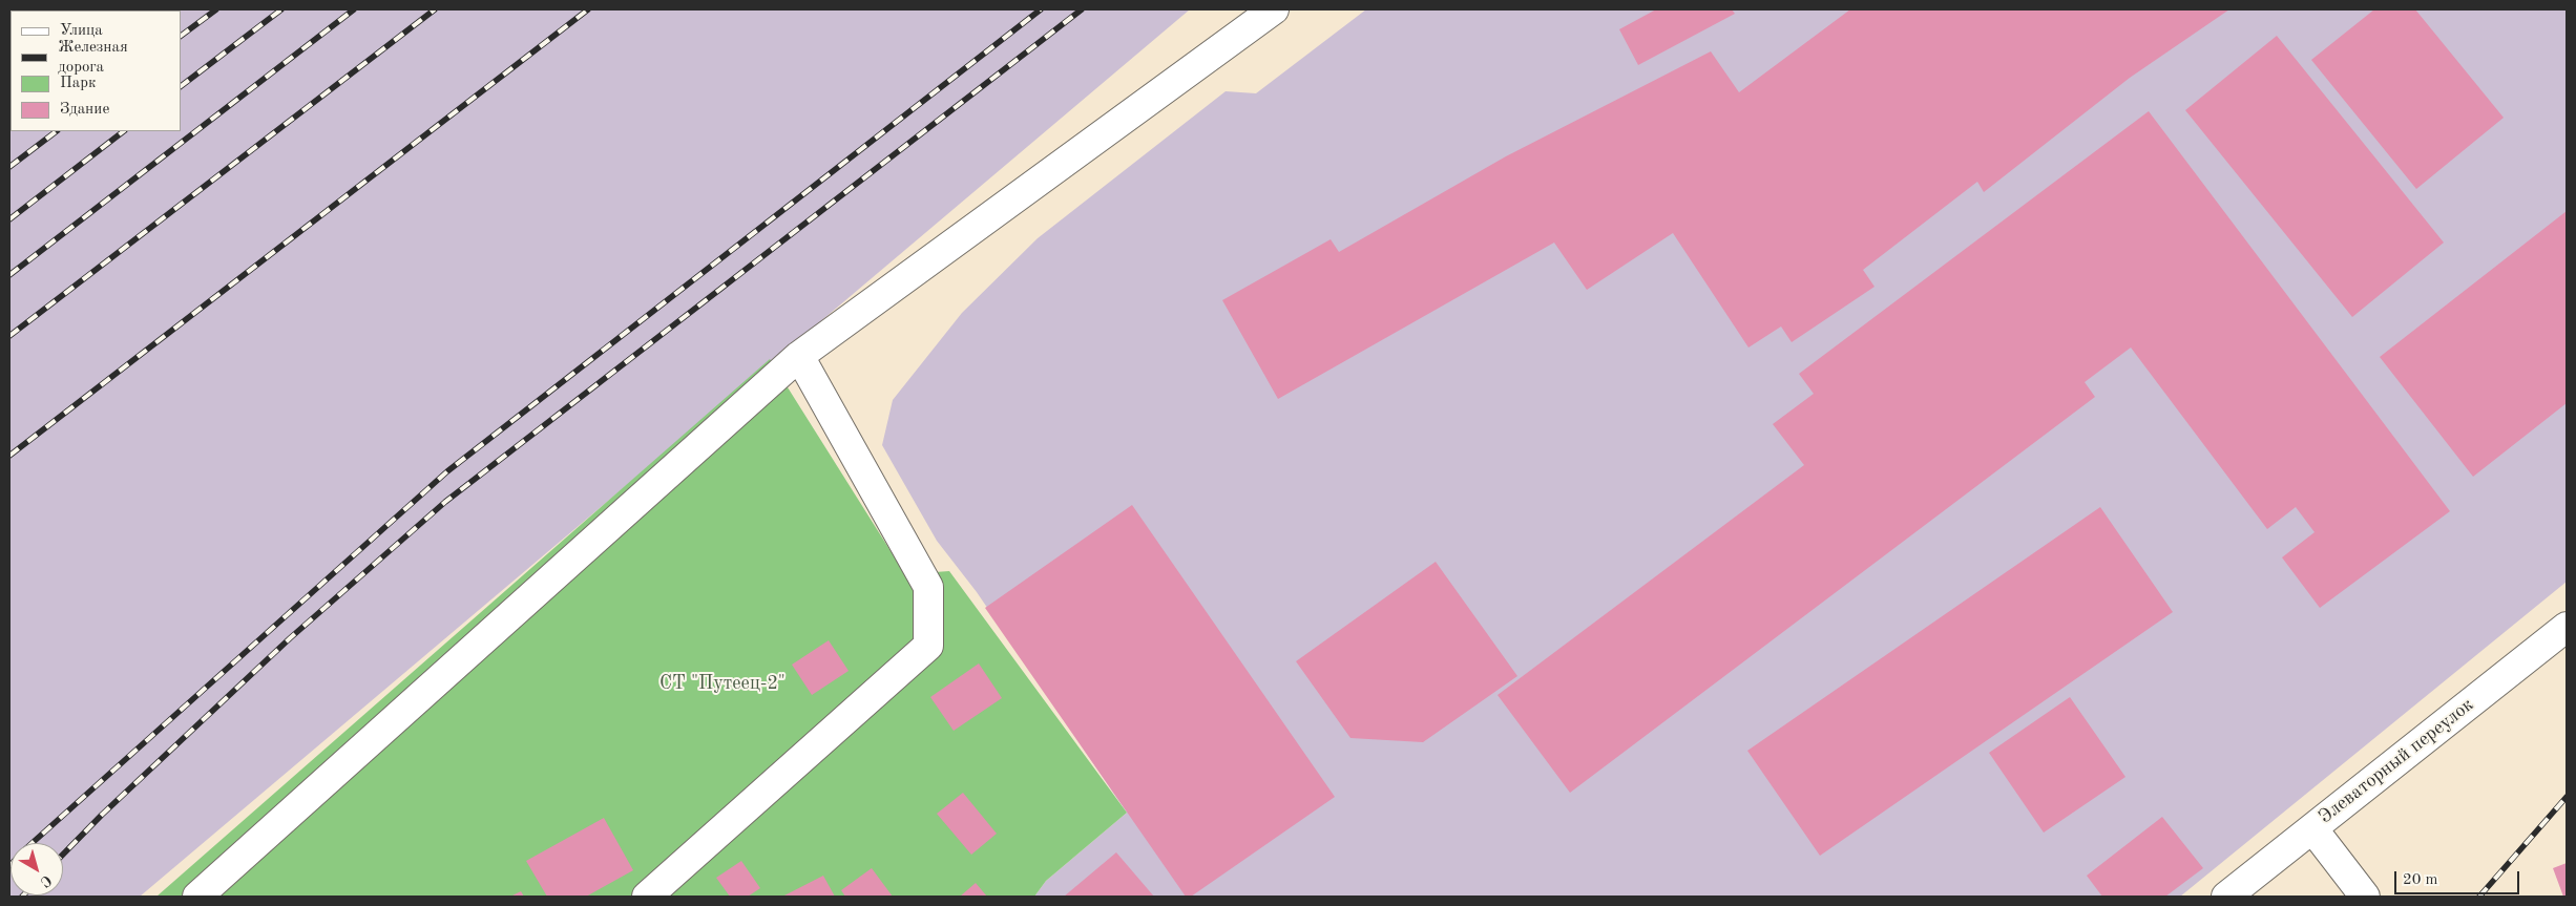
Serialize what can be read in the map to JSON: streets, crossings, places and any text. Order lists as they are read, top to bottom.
{
  "streets": {
    "street": ["Элеваторный переулок"]
  },
  "parks": ["СТ \"Путеец-2\""],
  "legend": [
    "Улица",
    "Железная дорога",
    "Парк",
    "Здание"
  ],
  "scale_bar": "20 m",
  "north": "bottom right"
}
